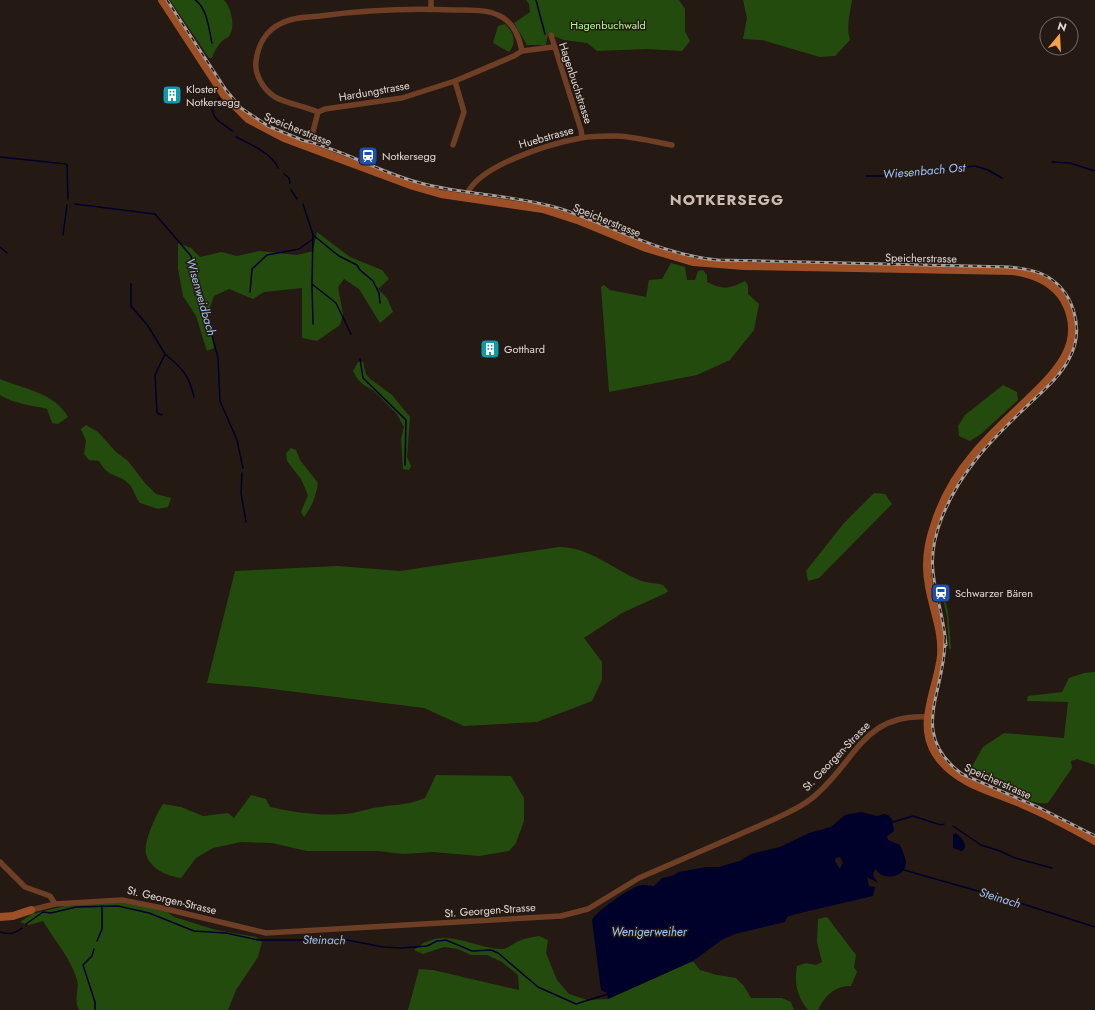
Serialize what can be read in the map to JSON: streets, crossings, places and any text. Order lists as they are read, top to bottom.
{
  "streets": {
    "main road": ["Speicherstrasse", "St. Georgen-Strasse"],
    "street": ["Hagenbuchstrasse", "Hardungstrasse", "Huebstrasse"]
  },
  "crossings": [
    ["Hagenbuchstrasse", "Hardungstrasse"],
    ["Hagenbuchstrasse", "Huebstrasse"],
    ["Speicherstrasse", "Huebstrasse"],
    ["Speicherstrasse", "St. Georgen-Strasse"]
  ],
  "districts": ["NOTKERSEGG"],
  "water": [
    "Wiesenbach Ost",
    "Wisenweidbach",
    "Steinach",
    "Wenigerweiher"
  ],
  "parks": ["Hagenbuchwald"],
  "places": {
    "building": ["Kloster Notkersegg", "Gotthard"],
    "station": ["Notkersegg", "Schwarzer Bären"]
  },
  "north": "top"
}
